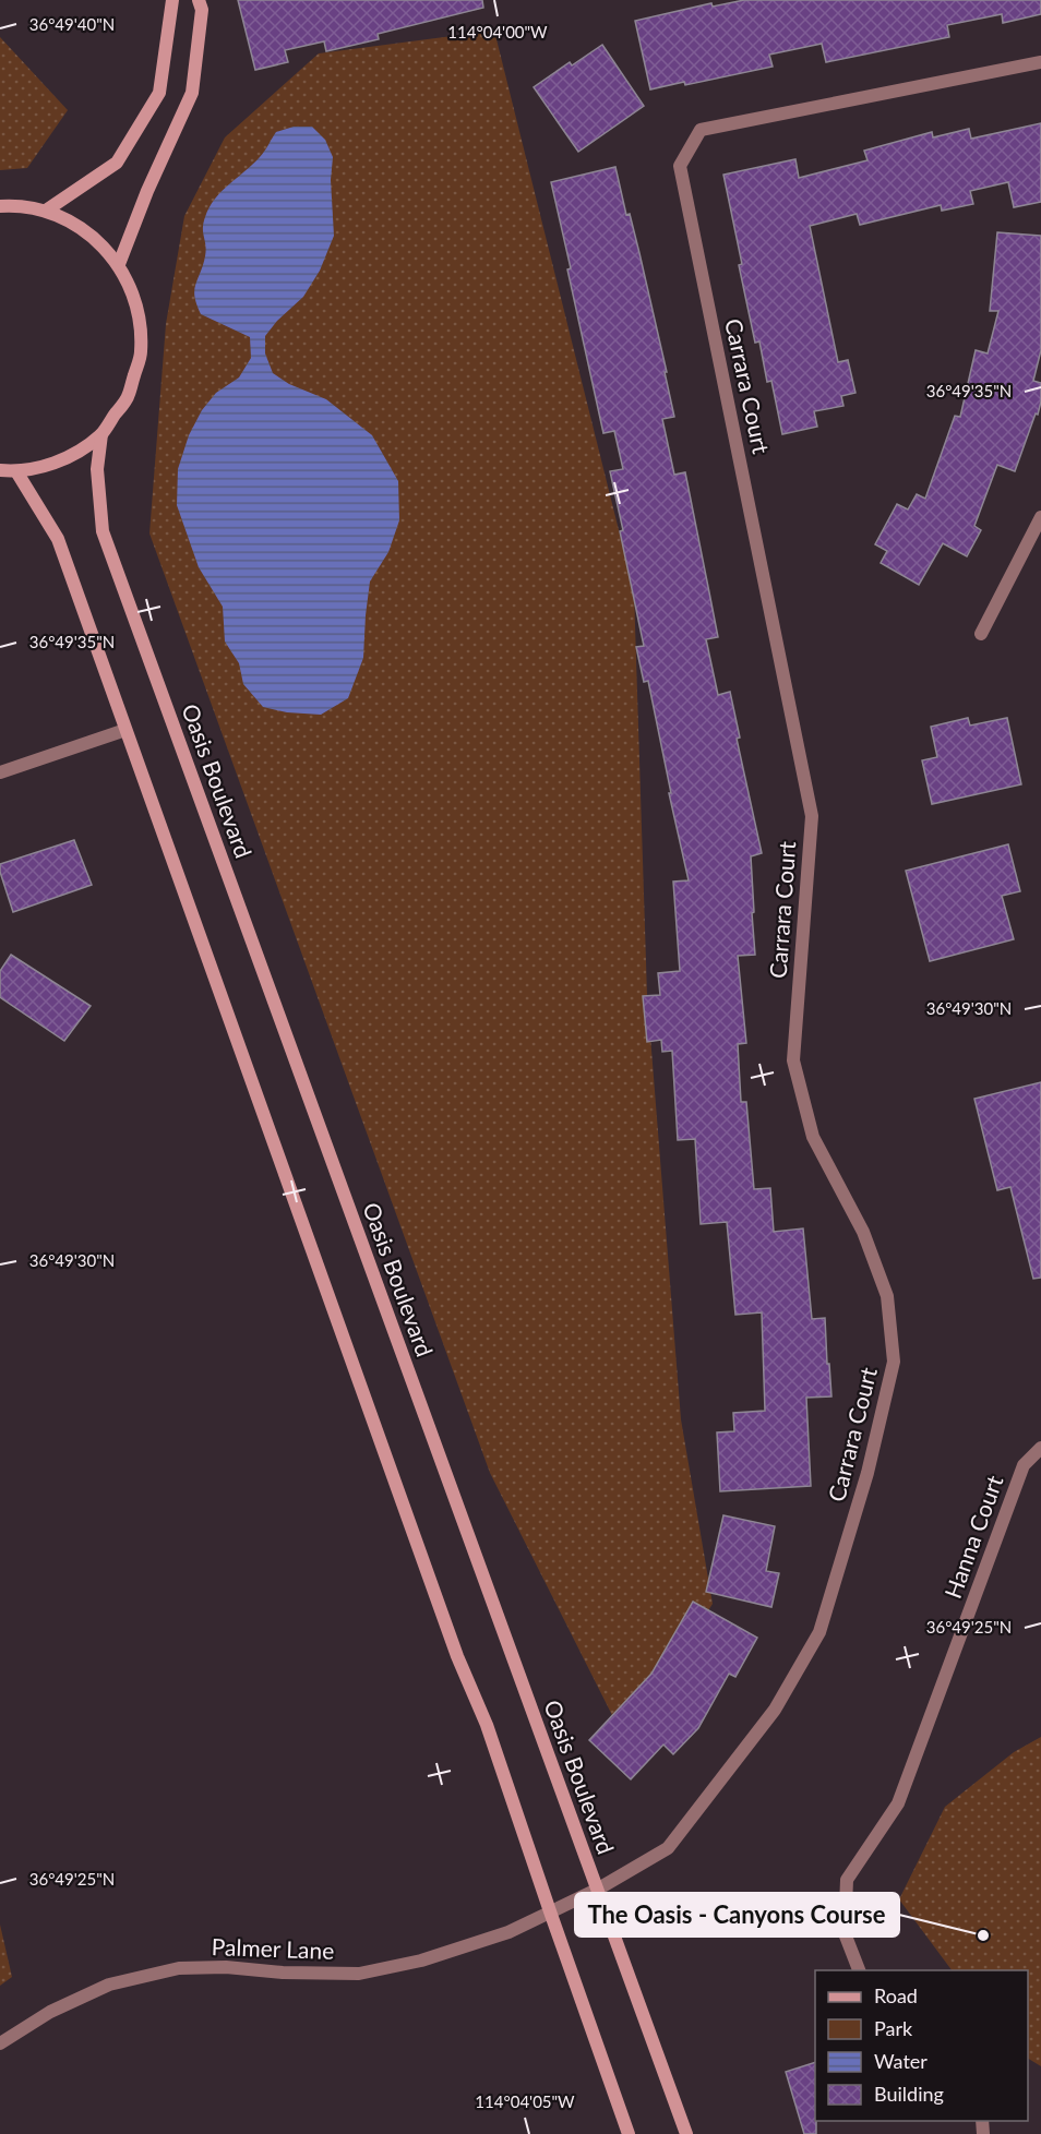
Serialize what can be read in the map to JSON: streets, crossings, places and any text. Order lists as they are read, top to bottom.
{
  "streets": {
    "main road": ["Oasis Boulevard"],
    "street": ["Carrara Court", "Hanna Court", "Palmer Lane"]
  },
  "crossings": [
    ["Carrara Court", "Oasis Boulevard"],
    ["Carrara Court", "Palmer Lane"]
  ],
  "places": ["The Oasis - Canyons Course"],
  "legend": [
    "Road",
    "Park",
    "Water",
    "Building"
  ],
  "coordinates": [
    "36°49'40\"N",
    "114°04'00\"W",
    "36°49'35\"N",
    "36°49'30\"N",
    "36°49'25\"N",
    "114°04'05\"W"
  ]
}
